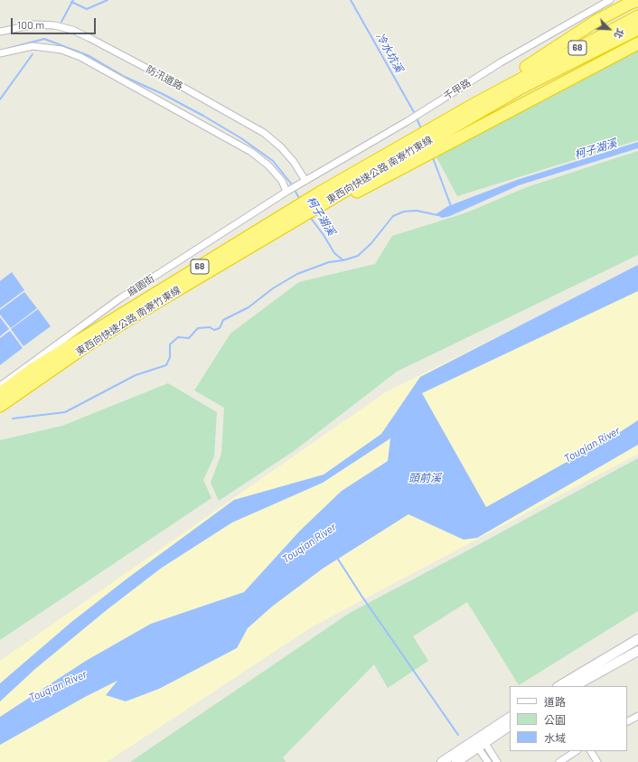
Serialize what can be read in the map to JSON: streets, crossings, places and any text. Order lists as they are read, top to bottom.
{
  "streets": {
    "highway": ["68", "東西向快速公路 南寮竹東線"],
    "street": ["防汛道路", "千甲路", "麻園街"]
  },
  "crossings": [
    ["防汛道路", "千甲路"],
    ["千甲路", "麻園街"]
  ],
  "water": [
    "冷水坑溪",
    "柯子湖溪",
    "Touqian River",
    "頭前溪"
  ],
  "legend": ["道路", "公園", "水域"],
  "scale_bar": "100 m",
  "north": "bottom right"
}
